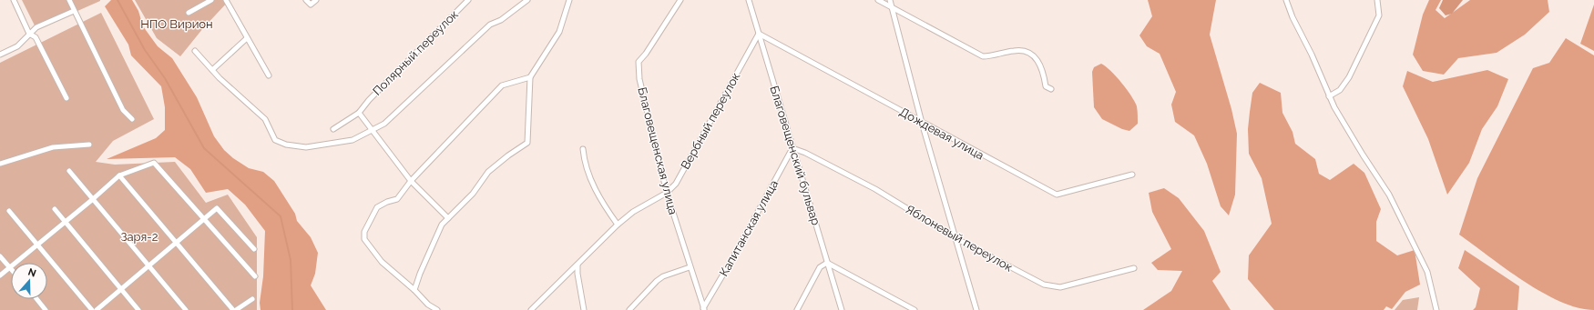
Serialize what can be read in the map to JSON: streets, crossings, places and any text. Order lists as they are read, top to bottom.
{
  "streets": {
    "street": [
      "Полярный переулок",
      "Вербный переулок",
      "Дождевая улица",
      "Благовещенская улица",
      "Благовещенский бульвар",
      "Капитанская улица",
      "Яблоневый переулок"
    ]
  },
  "crossings": [
    ["Вербный переулок", "Дождевая улица"],
    ["Вербный переулок", "Благовещенская улица"],
    ["Вербный переулок", "Благовещенский бульвар"],
    ["Дождевая улица", "Благовещенский бульвар"],
    ["Благовещенская улица", "Капитанская улица"],
    ["Благовещенский бульвар", "Капитанская улица"],
    ["Благовещенский бульвар", "Яблоневый переулок"],
    ["Капитанская улица", "Яблоневый переулок"]
  ],
  "parks": ["НПО Вирион", "Заря-2"],
  "north": "top"
}
